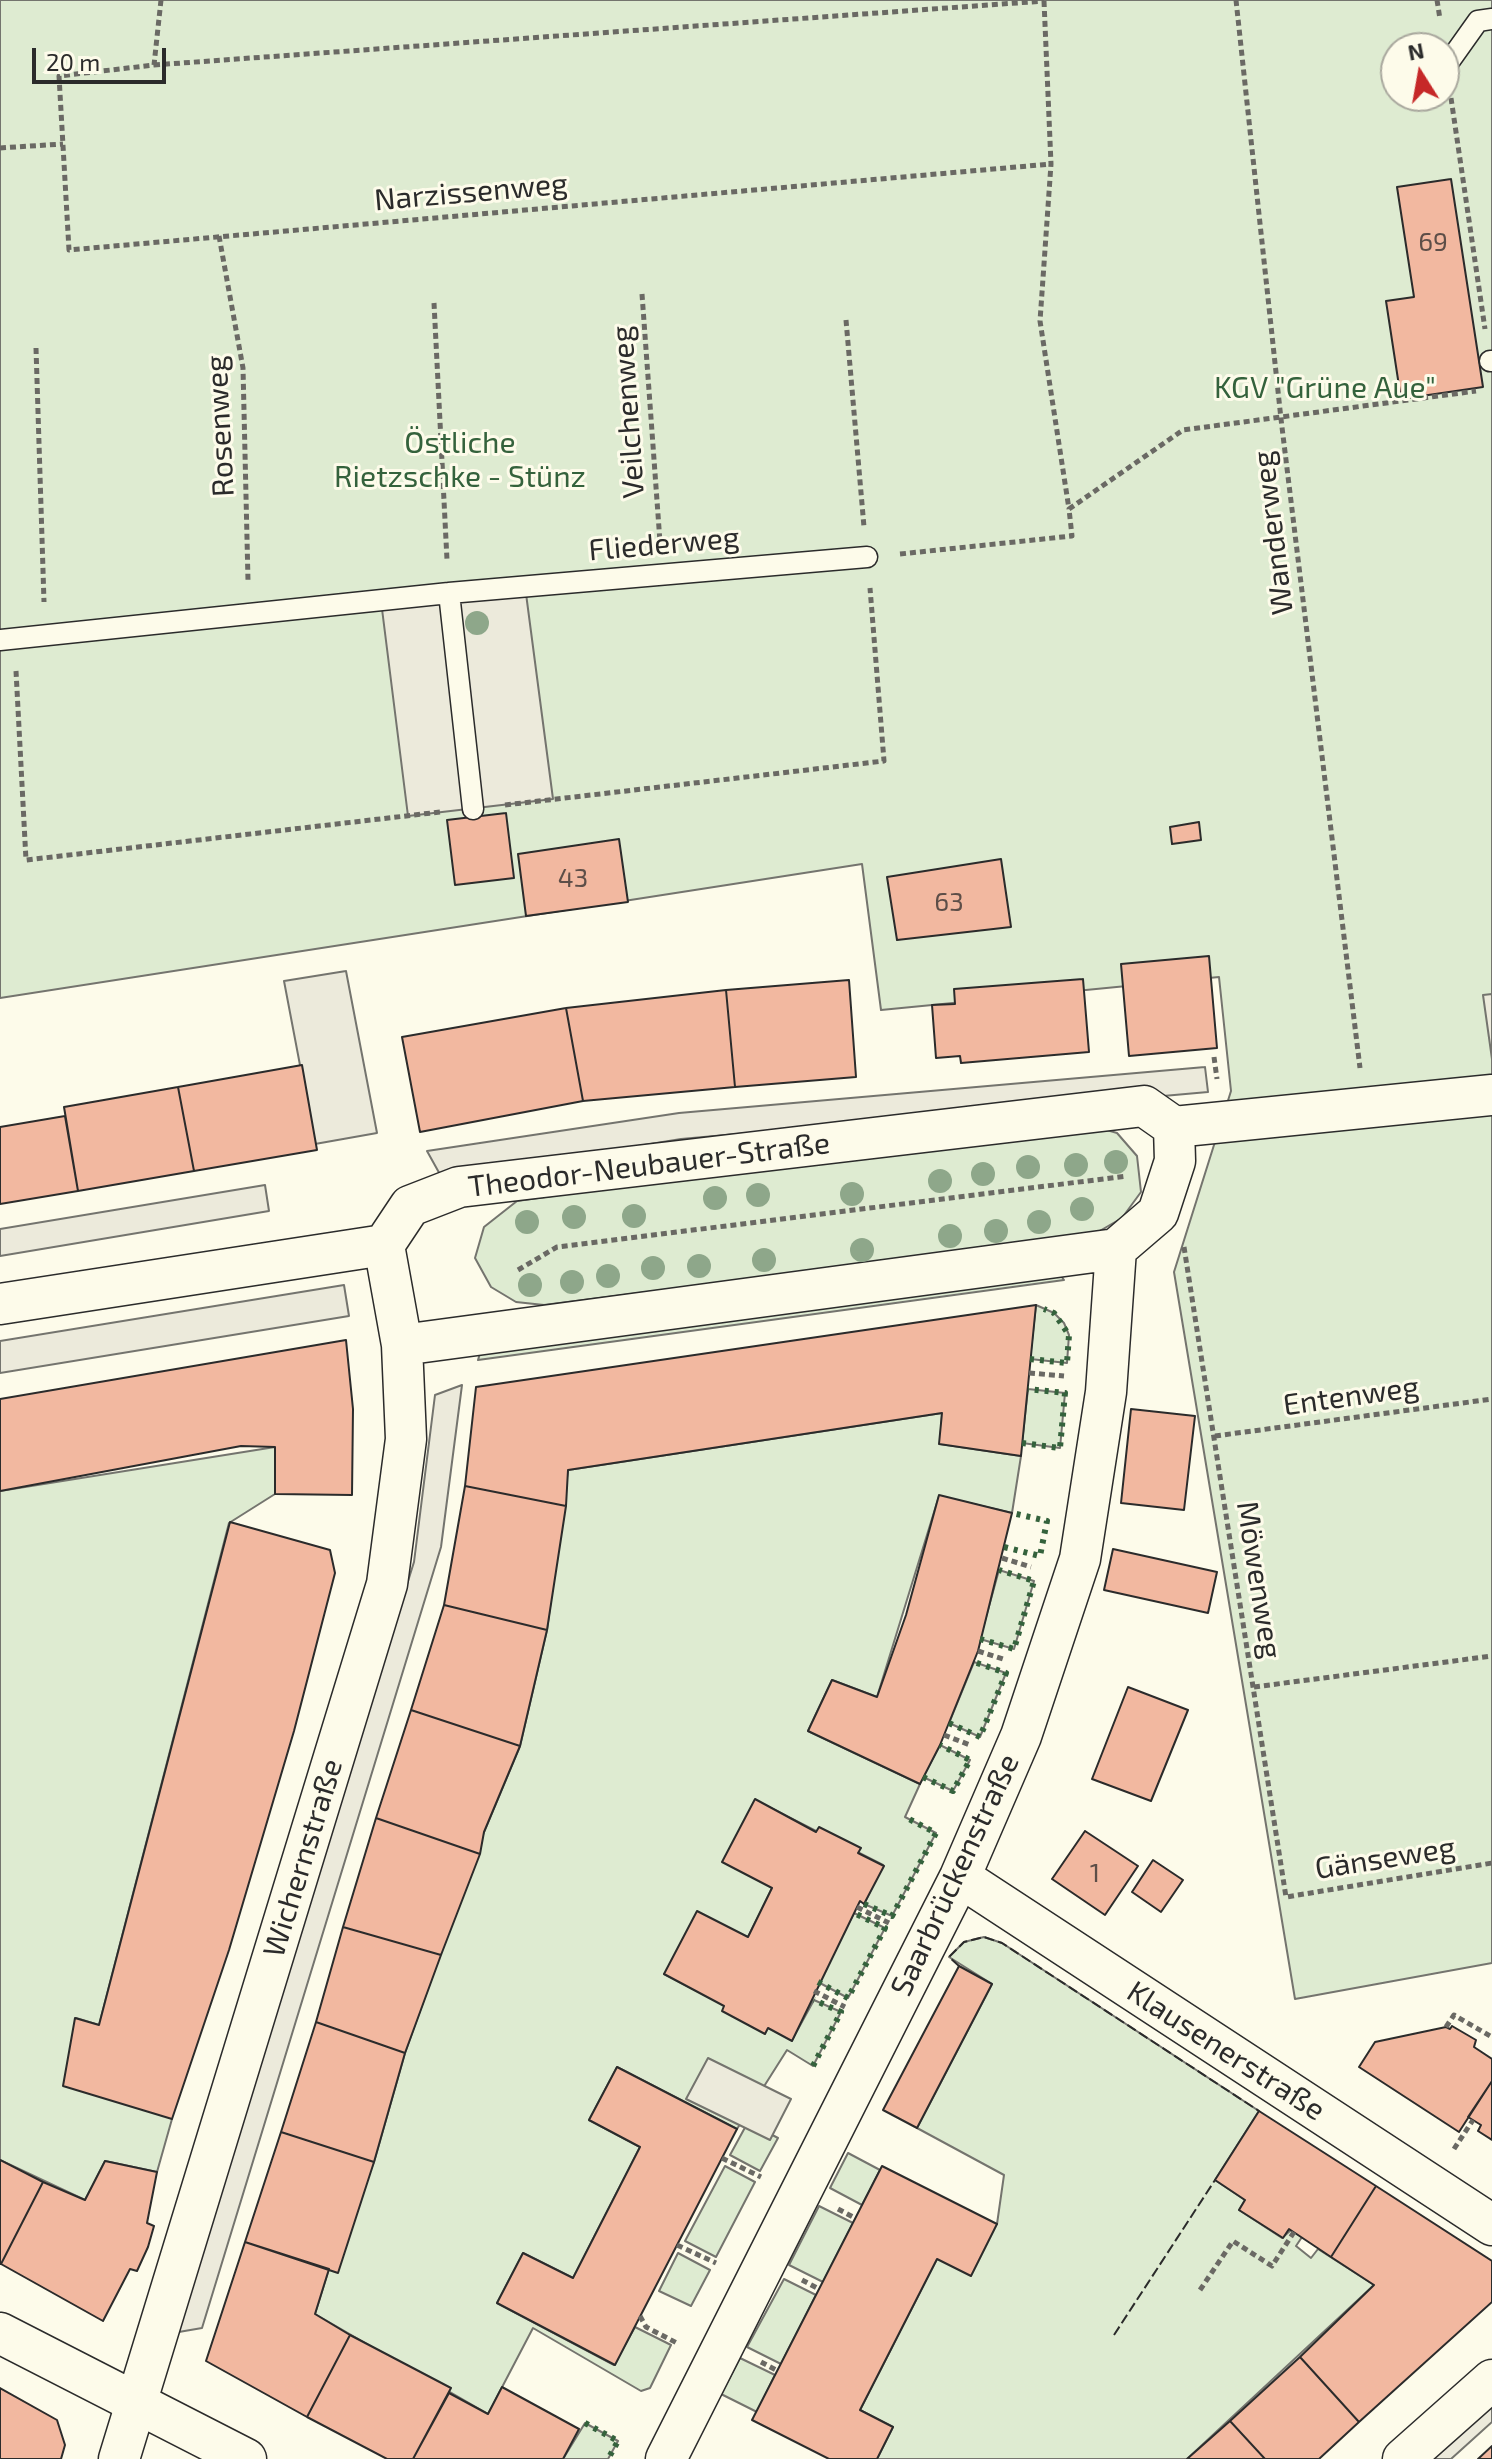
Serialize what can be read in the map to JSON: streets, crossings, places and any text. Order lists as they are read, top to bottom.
{
  "streets": {
    "street": [
      "Theodor-Neubauer-Straße",
      "Wichernstraße",
      "Saarbrückenstraße",
      "Klausenerstraße"
    ],
    "lane": ["Fliederweg"],
    "path": [
      "Narzissenweg",
      "Veilchenweg",
      "Rosenweg",
      "Wanderweg",
      "Entenweg",
      "Möwenweg",
      "Gänseweg"
    ]
  },
  "crossings": [
    ["Narzissenweg", "Rosenweg"],
    ["Veilchenweg", "Fliederweg"],
    ["Rosenweg", "Fliederweg"],
    ["Theodor-Neubauer-Straße", "Wichernstraße"],
    ["Entenweg", "Möwenweg"],
    ["Möwenweg", "Gänseweg"],
    ["Saarbrückenstraße", "Klausenerstraße"]
  ],
  "parks": ["KGV \"Grüne Aue\"", "Östliche Rietzschke - Stünz"],
  "house_numbers": [
    "69",
    "43",
    "63",
    "1"
  ],
  "scale_bar": "20 m",
  "north": "top"
}
